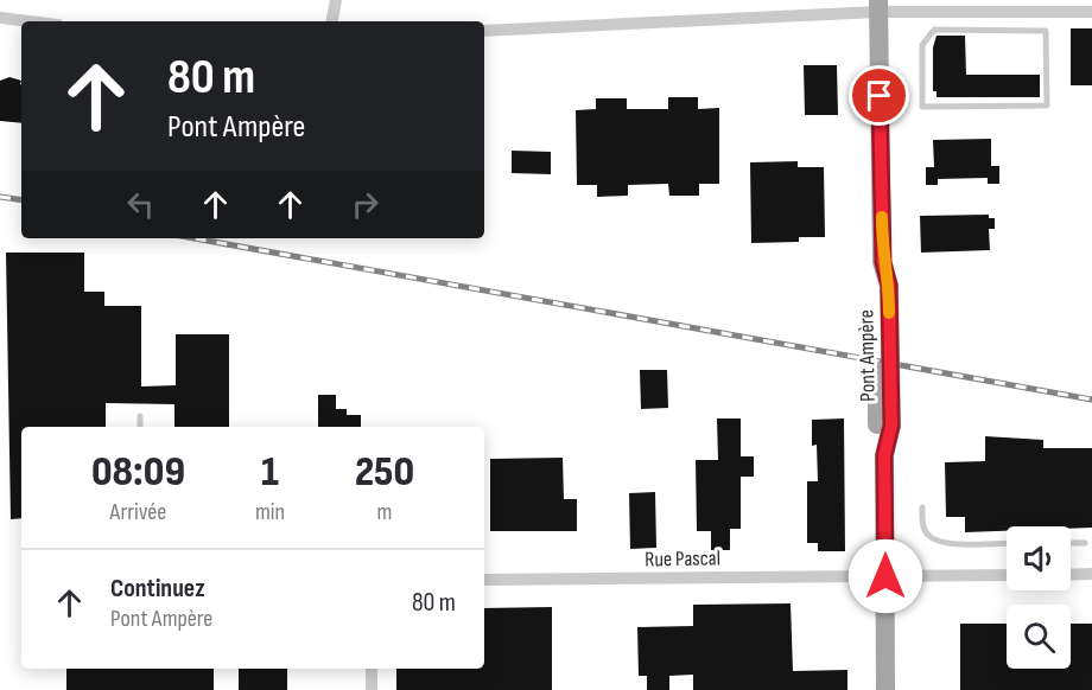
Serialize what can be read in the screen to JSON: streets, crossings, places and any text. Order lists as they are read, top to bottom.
{
  "streets": {
    "main road": ["Pont Ampère"],
    "street": ["Rue Pascal"]
  },
  "crossings": [
    ["Pont Ampère", "Rue Pascal"]
  ],
  "page": {
    "turn": ["80 m", "Pont Ampère"],
    "eta": [
      "08:09",
      "Arrivée",
      "1",
      "min",
      "250",
      "m"
    ],
    "list": [
      {
        "name": "Continuez",
        "note": "Pont Ampère",
        "value": "80 m"
      }
    ]
  }
}
